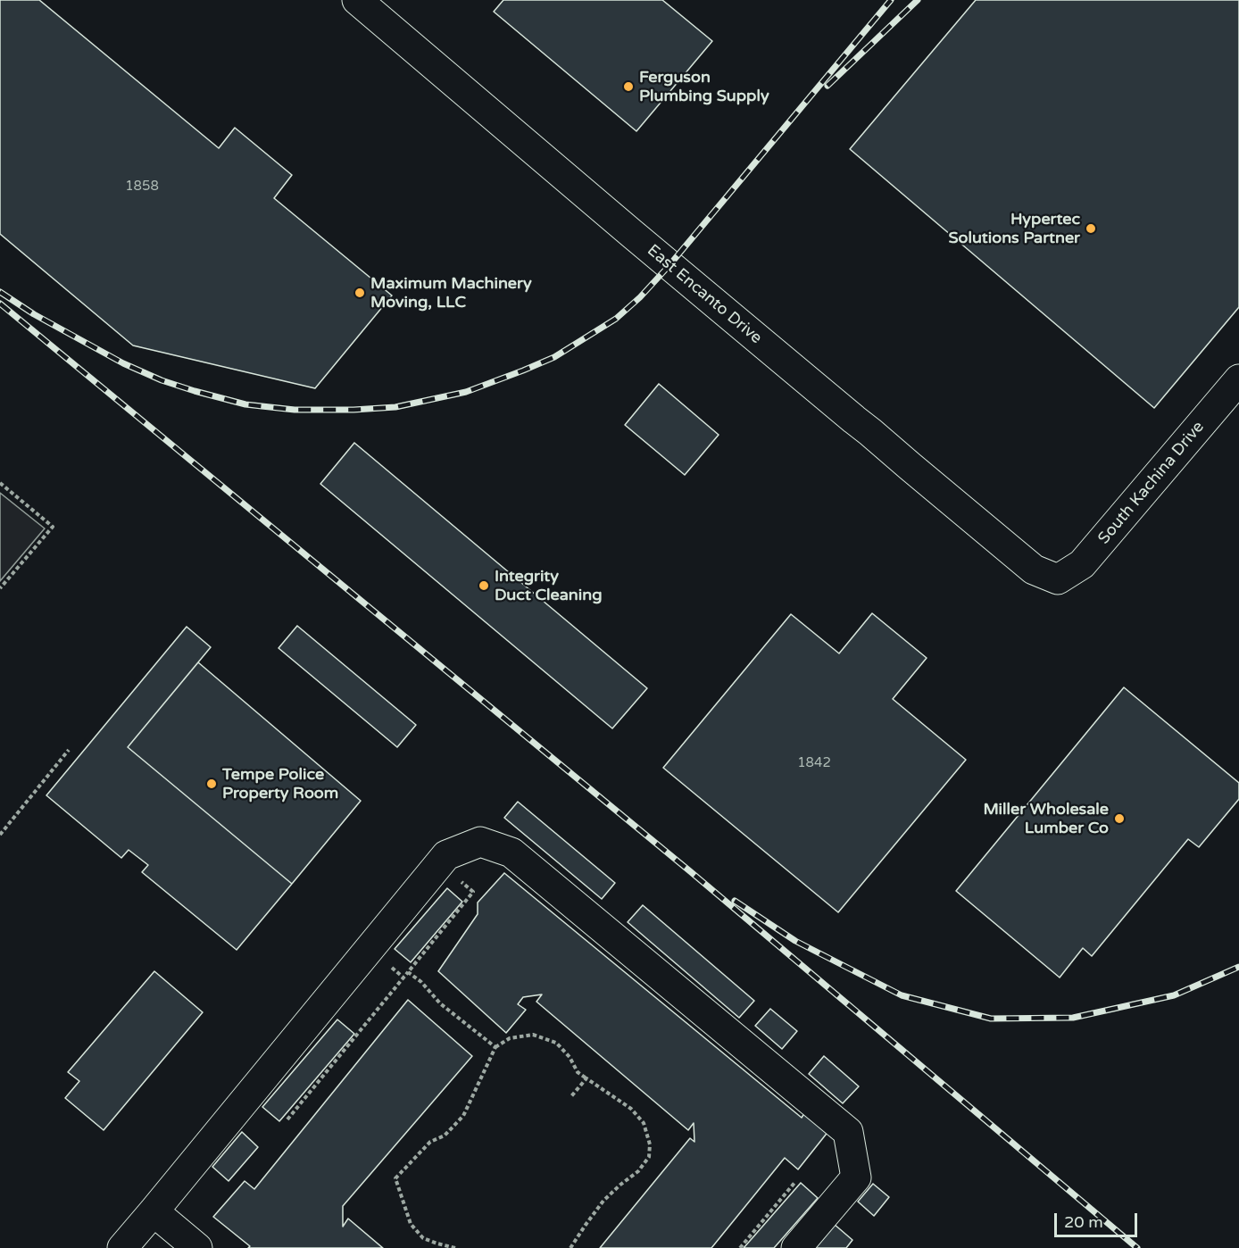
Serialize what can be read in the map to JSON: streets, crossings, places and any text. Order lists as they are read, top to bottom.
{
  "streets": {
    "street": ["East Encanto Drive", "South Kachina Drive"]
  },
  "crossings": [
    ["East Encanto Drive", "South Kachina Drive"]
  ],
  "places": [
    "Ferguson Plumbing Supply",
    "Hypertec Solutions Partner",
    "Maximum Machinery Moving, LLC",
    "Integrity Duct Cleaning",
    "Tempe Police Property Room",
    "Miller Wholesale Lumber Co"
  ],
  "house_numbers": ["1858", "1842"],
  "scale_bar": "20 m"
}
